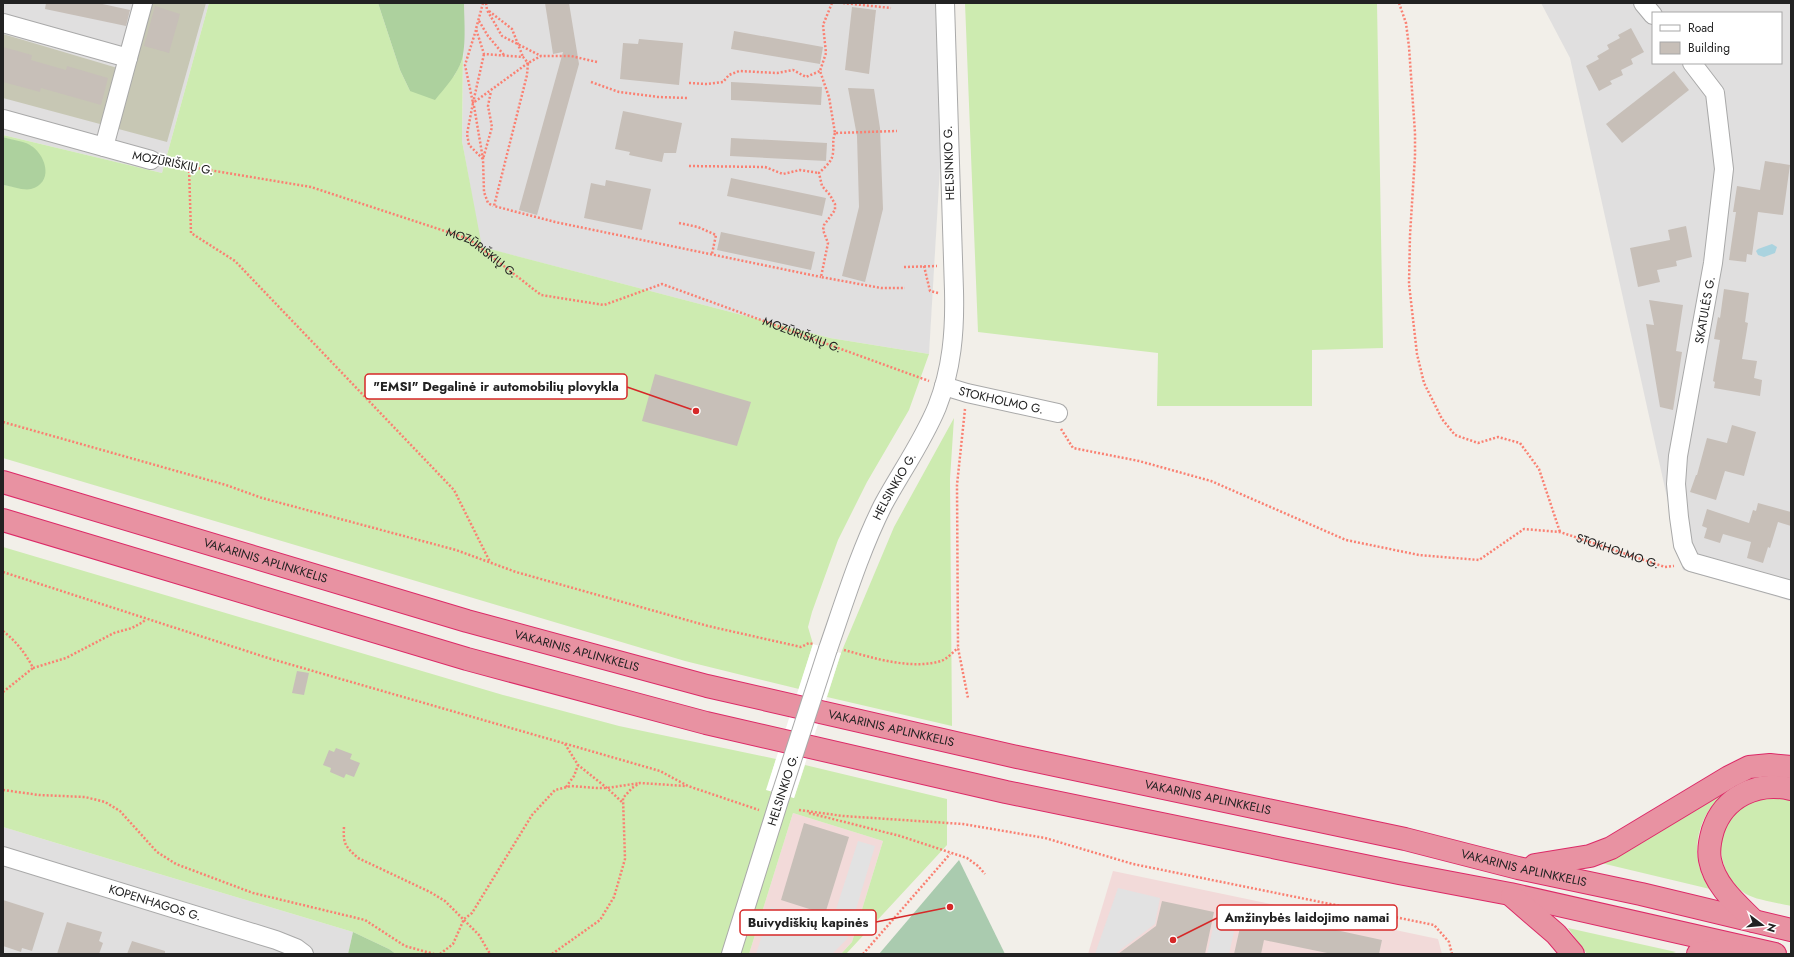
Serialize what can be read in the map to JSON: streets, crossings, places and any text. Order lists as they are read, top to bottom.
{
  "streets": {
    "highway": ["VAKARINIS APLINKKELIS"],
    "street": [
      "MOZŪRIŠKIŲ G.",
      "HELSINKIO G.",
      "SKATULĖS G.",
      "STOKHOLMO G.",
      "KOPENHAGOS G."
    ]
  },
  "crossings": [
    ["MOZŪRIŠKIŲ G.", "HELSINKIO G."],
    ["MOZŪRIŠKIŲ G.", "STOKHOLMO G."],
    ["HELSINKIO G.", "STOKHOLMO G."],
    ["SKATULĖS G.", "STOKHOLMO G."]
  ],
  "places": ["\"EMSI\" Degalinė ir automobilių plovykla", "Buivydiškių kapinės", "Amžinybės laidojimo namai"],
  "legend": ["Road", "Building"],
  "north": "right"
}
